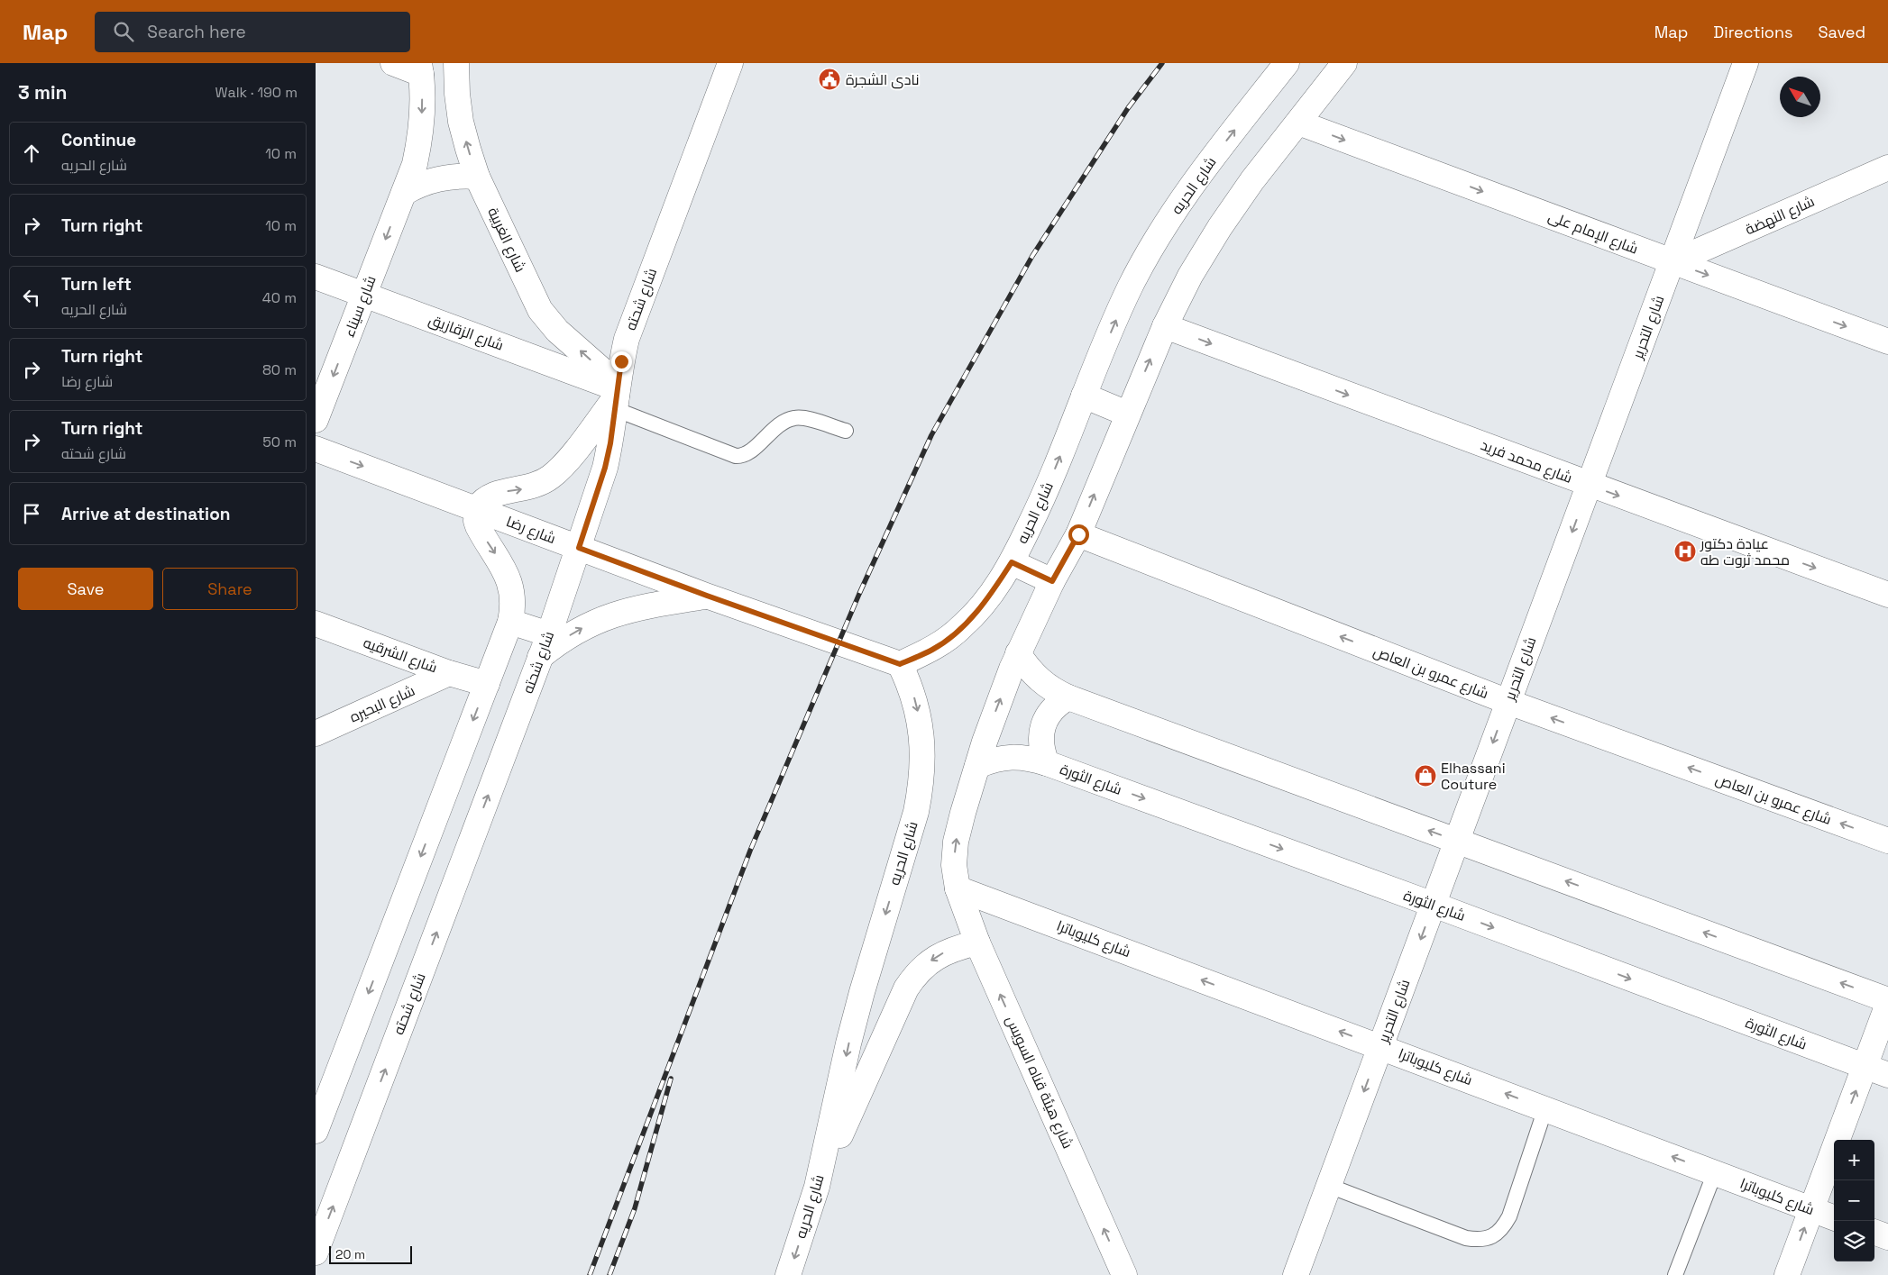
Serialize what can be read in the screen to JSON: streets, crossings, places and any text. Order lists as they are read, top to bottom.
{
  "streets": {
    "street": [
      "شارع الحريه",
      "شارع النهضة",
      "شارع الإمام على",
      "شارع الغربية",
      "شارع شحته",
      "شارع سيناء",
      "شارع التحرير",
      "شارع الزقازيق",
      "شارع محمد فريد",
      "شارع رضا",
      "شارع الشرقيه",
      "شارع عمرو بن العاص",
      "شارع البحيره",
      "شارع الثورة",
      "شارع كليوباترا",
      "شارع هيئة قناه السويس"
    ]
  },
  "crossings": [
    ["شارع الحريه", "شارع رضا"],
    ["شارع النهضة", "شارع الإمام على"],
    ["شارع النهضة", "شارع التحرير"],
    ["شارع الإمام على", "شارع التحرير"],
    ["شارع الغربية", "شارع شحته"],
    ["شارع الغربية", "شارع الزقازيق"],
    ["شارع شحته", "شارع الزقازيق"],
    ["شارع شحته", "شارع رضا"],
    ["شارع سيناء", "شارع الزقازيق"],
    ["شارع التحرير", "شارع محمد فريد"],
    ["شارع التحرير", "شارع عمرو بن العاص"],
    ["شارع التحرير", "شارع الثورة"],
    ["شارع التحرير", "شارع كليوباترا"],
    ["شارع الشرقيه", "شارع البحيره"],
    ["شارع كليوباترا", "شارع هيئة قناه السويس"]
  ],
  "one_way": [
    "شارع الإمام على",
    "شارع الغربية",
    "شارع سيناء",
    "شارع التحرير",
    "شارع محمد فريد",
    "شارع هيئة قناه السويس"
  ],
  "places": {
    "public building": ["نادى الشجرة"],
    "hospital": ["عيادة دكتور محمد ثروت طه"],
    "shop": ["Elhassani Couture"]
  },
  "scale_bar": "20 m",
  "north": "top left",
  "page": {
    "header": "Map",
    "search": "Search here",
    "nav": ["Map", "Directions", "Saved"],
    "heading": ["3 min", "Walk · 190 m"],
    "list": [
      ["Continue", "شارع الحريه", "10 m"],
      ["Turn right", "10 m"],
      ["Turn left", "شارع الحريه", "40 m"],
      ["Turn right", "شارع رضا", "80 m"],
      ["Turn right", "شارع شحته", "50 m"],
      "Arrive at destination"
    ],
    "buttons": ["Save", "Share"],
    "map_buttons": ["+", "−"],
    "scale": "20 m"
  }
}
